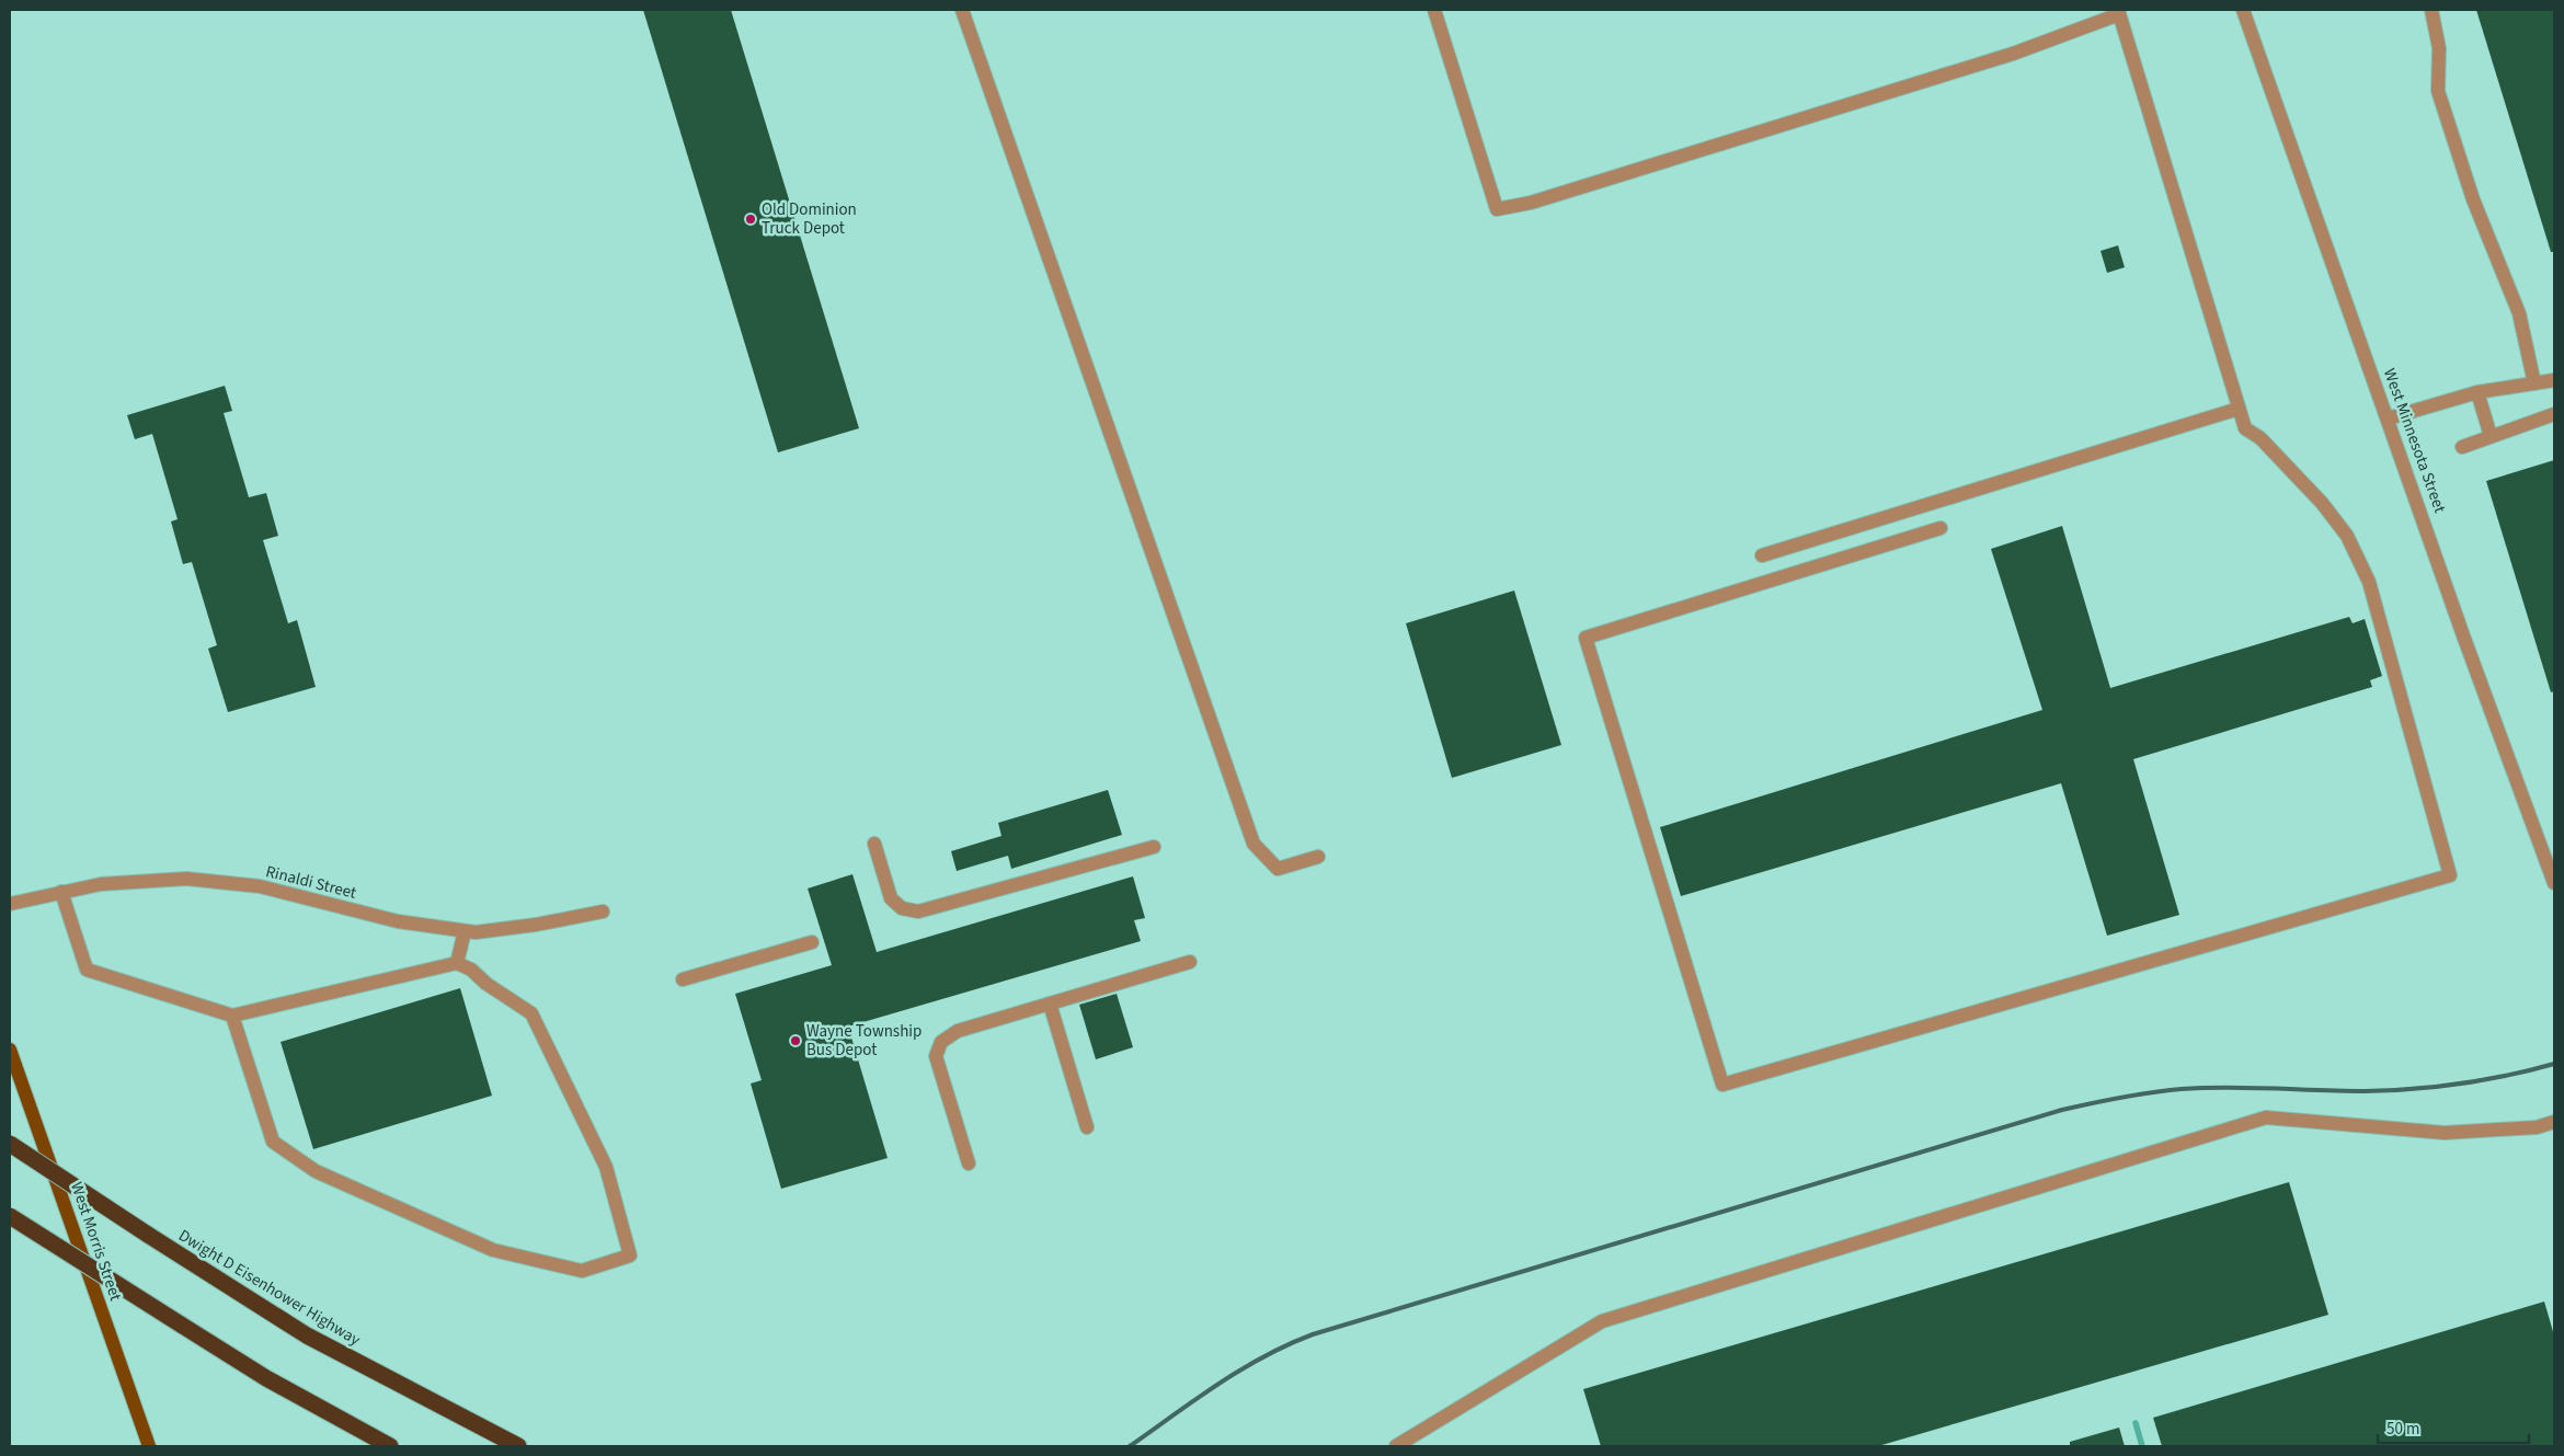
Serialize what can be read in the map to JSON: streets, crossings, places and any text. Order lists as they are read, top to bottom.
{
  "streets": {
    "highway": ["Dwight D Eisenhower Highway"],
    "main road": ["West Morris Street"],
    "street": ["West Minnesota Street", "Rinaldi Street"]
  },
  "places": ["Old Dominion Truck Depot", "Wayne Township Bus Depot"],
  "scale_bar": "50 m"
}
